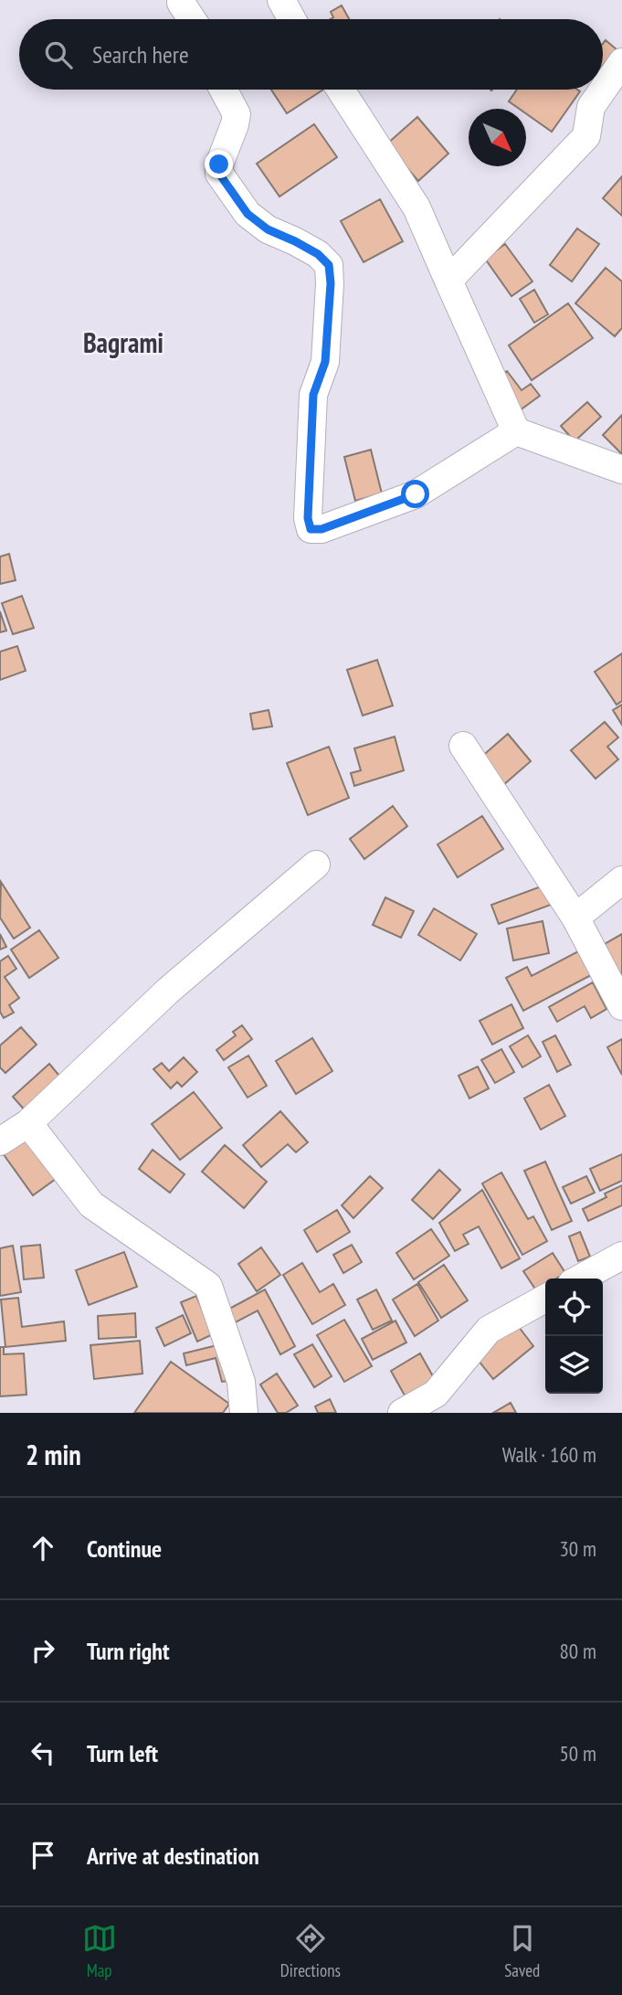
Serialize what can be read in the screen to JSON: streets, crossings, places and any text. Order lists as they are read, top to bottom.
{
  "districts": ["Bagrami"],
  "north": "bottom right",
  "page": {
    "search": "Search here",
    "heading": ["2 min", "Walk · 160 m"],
    "list": [
      ["Continue", "30 m"],
      ["Turn right", "80 m"],
      ["Turn left", "50 m"],
      "Arrive at destination"
    ],
    "nav": ["Map", "Directions", "Saved"]
  }
}
